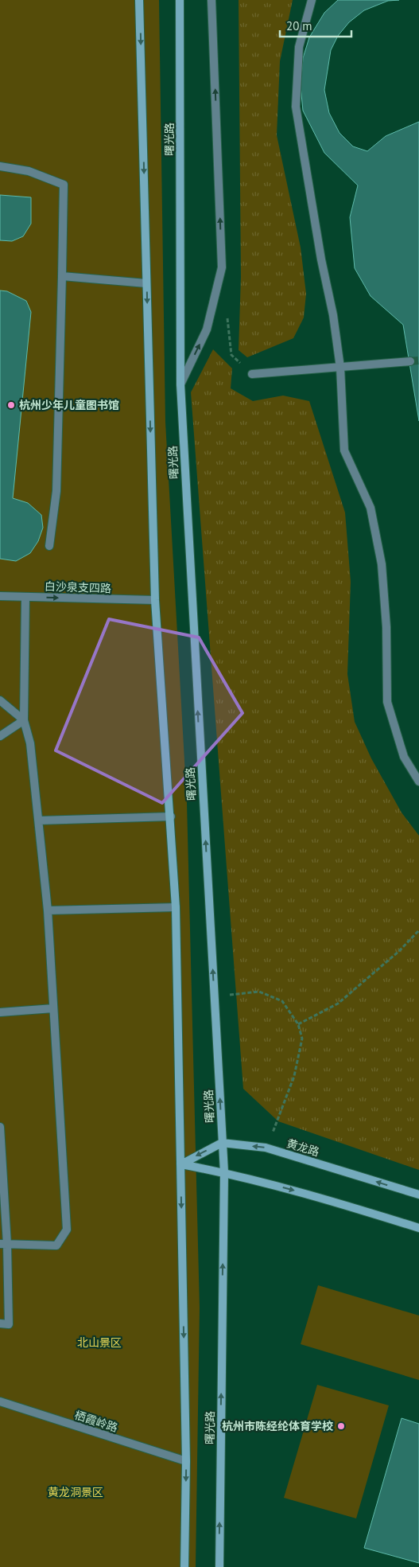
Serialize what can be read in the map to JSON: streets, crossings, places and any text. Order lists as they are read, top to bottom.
{
  "streets": {
    "main road": ["曙光路", "黄龙路"],
    "street": ["白沙泉支四路", "栖霞岭路"]
  },
  "crossings": [
    ["曙光路", "白沙泉支四路"],
    ["曙光路", "黄龙路"],
    ["曙光路", "栖霞岭路"]
  ],
  "one_way": ["白沙泉支四路"],
  "parks": ["北山景区", "黄龙洞景区"],
  "places": ["杭州少年儿童图书馆", "杭州市陈经纶体育学校"],
  "scale_bar": "20 m"
}
